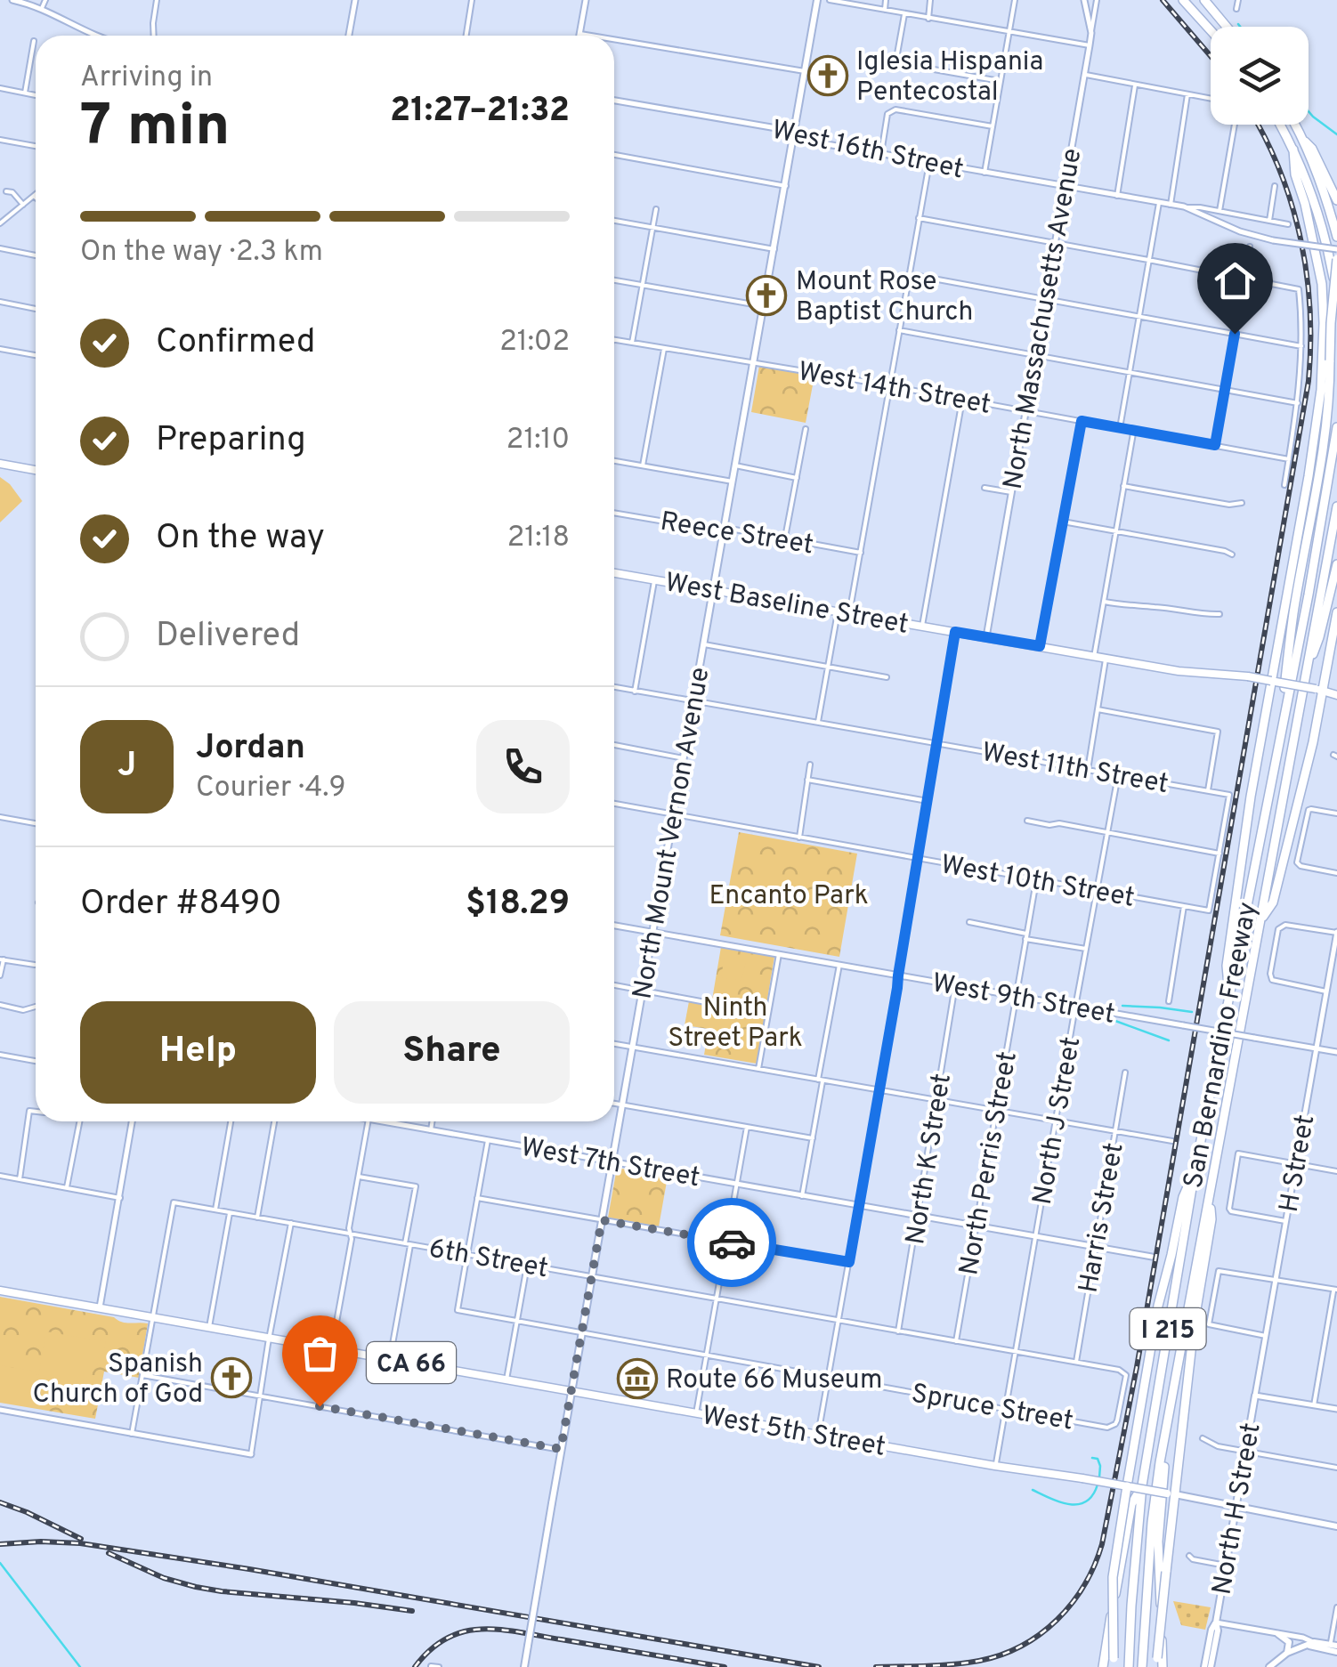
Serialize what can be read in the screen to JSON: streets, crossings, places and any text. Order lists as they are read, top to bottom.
{
  "streets": {
    "highway": ["San Bernardino Freeway", "I 215"],
    "main road": [
      "West Baseline Street",
      "North Mount Vernon Avenue",
      "CA 66",
      "West 5th Street",
      "North H Street"
    ],
    "street": [
      "West 16th Street",
      "North Massachusetts Avenue",
      "West 14th Street",
      "Reece Street",
      "West 11th Street",
      "West 10th Street",
      "West 9th Street",
      "North J Street",
      "North K Street",
      "West 7th Street",
      "North Perris Street",
      "H Street",
      "Harris Street",
      "6th Street",
      "Spruce Street"
    ]
  },
  "crossings": [
    ["West 16th Street", "North Massachusetts Avenue"],
    ["West 16th Street", "North Mount Vernon Avenue"],
    ["North Massachusetts Avenue", "West 14th Street"],
    ["North Massachusetts Avenue", "West Baseline Street"],
    ["West 14th Street", "North Mount Vernon Avenue"],
    ["Reece Street", "North Mount Vernon Avenue"],
    ["West Baseline Street", "North Mount Vernon Avenue"],
    ["West 11th Street", "North Mount Vernon Avenue"],
    ["West 11th Street", "West 10th Street"],
    ["West 11th Street", "North J Street"],
    ["North Mount Vernon Avenue", "West 10th Street"],
    ["North Mount Vernon Avenue", "West 9th Street"],
    ["North Mount Vernon Avenue", "West 7th Street"],
    ["North Mount Vernon Avenue", "6th Street"],
    ["North Mount Vernon Avenue", "Spruce Street"],
    ["North Mount Vernon Avenue", "West 5th Street"],
    ["West 10th Street", "North J Street"],
    ["West 10th Street", "North Perris Street"],
    ["West 9th Street", "North J Street"],
    ["West 9th Street", "North K Street"],
    ["West 9th Street", "North Perris Street"],
    ["West 9th Street", "H Street"],
    ["North J Street", "West 7th Street"],
    ["North J Street", "6th Street"],
    ["North J Street", "Spruce Street"],
    ["North J Street", "West 5th Street"],
    ["North K Street", "West 7th Street"],
    ["North K Street", "6th Street"],
    ["West 7th Street", "North Perris Street"],
    ["West 7th Street", "Harris Street"],
    ["North Perris Street", "6th Street"],
    ["H Street", "North H Street"],
    ["Harris Street", "6th Street"],
    ["6th Street", "Spruce Street"],
    ["6th Street", "West 5th Street"],
    ["West 5th Street", "North H Street"]
  ],
  "parks": ["Encanto Park", "Ninth Street Park"],
  "places": {
    "church": ["Iglesia Hispania Pentecostal", "Mount Rose Baptist Church", "Spanish Church of God"],
    "museum": ["Route 66 Museum"]
  },
  "page": {
    "heading": ["7 min", "Arriving in", "21:27–21:32"],
    "panel": [
      "Jordan",
      "Courier · 4.9",
      "Order #8490",
      "$18.29"
    ],
    "bar": "On the way · 2.3 km",
    "list": [
      ["Confirmed", "21:02"],
      ["Preparing", "21:10"],
      ["On the way", "21:18"],
      "Delivered"
    ],
    "round": "J",
    "buttons": ["Help", "Share"]
  }
}
